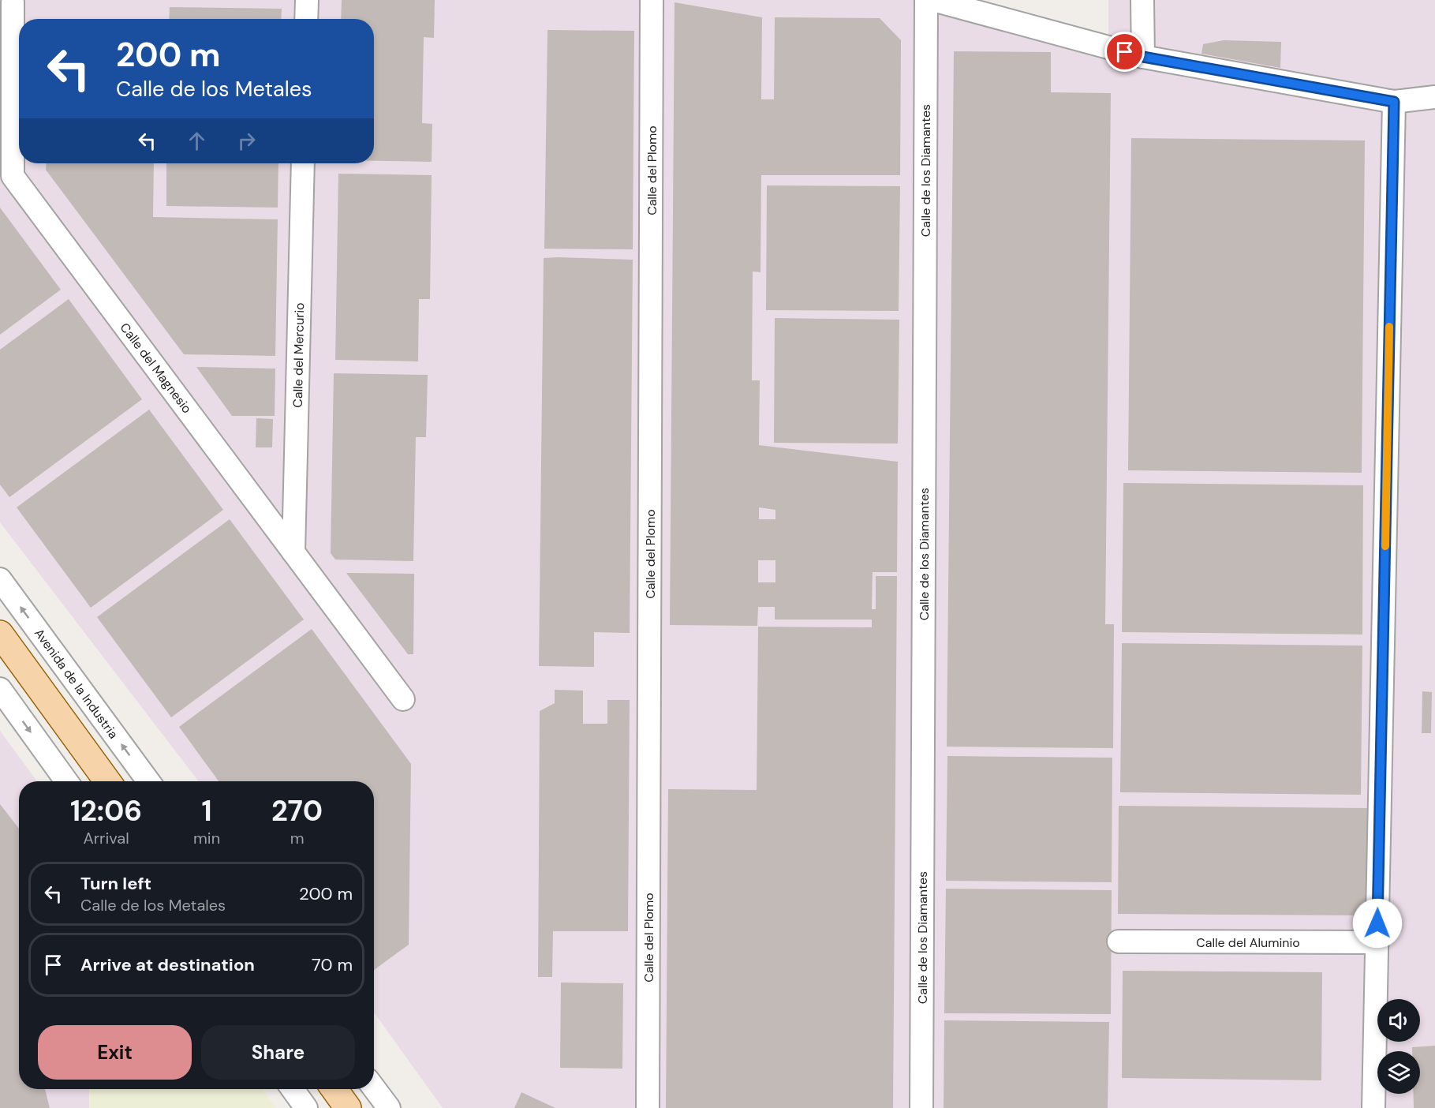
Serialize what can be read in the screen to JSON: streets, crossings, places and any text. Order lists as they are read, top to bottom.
{
  "streets": {
    "street": [
      "Calle del Plomo",
      "Calle de los Diamantes",
      "Calle del Mercurio",
      "Calle del Magnesio",
      "Avenida de la Industria",
      "Calle del Aluminio"
    ]
  },
  "crossings": [
    ["Calle del Mercurio", "Calle del Magnesio"]
  ],
  "page": {
    "turn": ["200 m", "Calle de los Metales"],
    "eta": [
      "12:06",
      "Arrival",
      "1",
      "min",
      "270",
      "m"
    ],
    "list": [
      {
        "name": "Turn left",
        "note": "Calle de los Metales",
        "value": "200 m"
      },
      {
        "name": "Arrive at destination",
        "value": "70 m"
      }
    ],
    "buttons": ["Exit", "Share"]
  }
}
